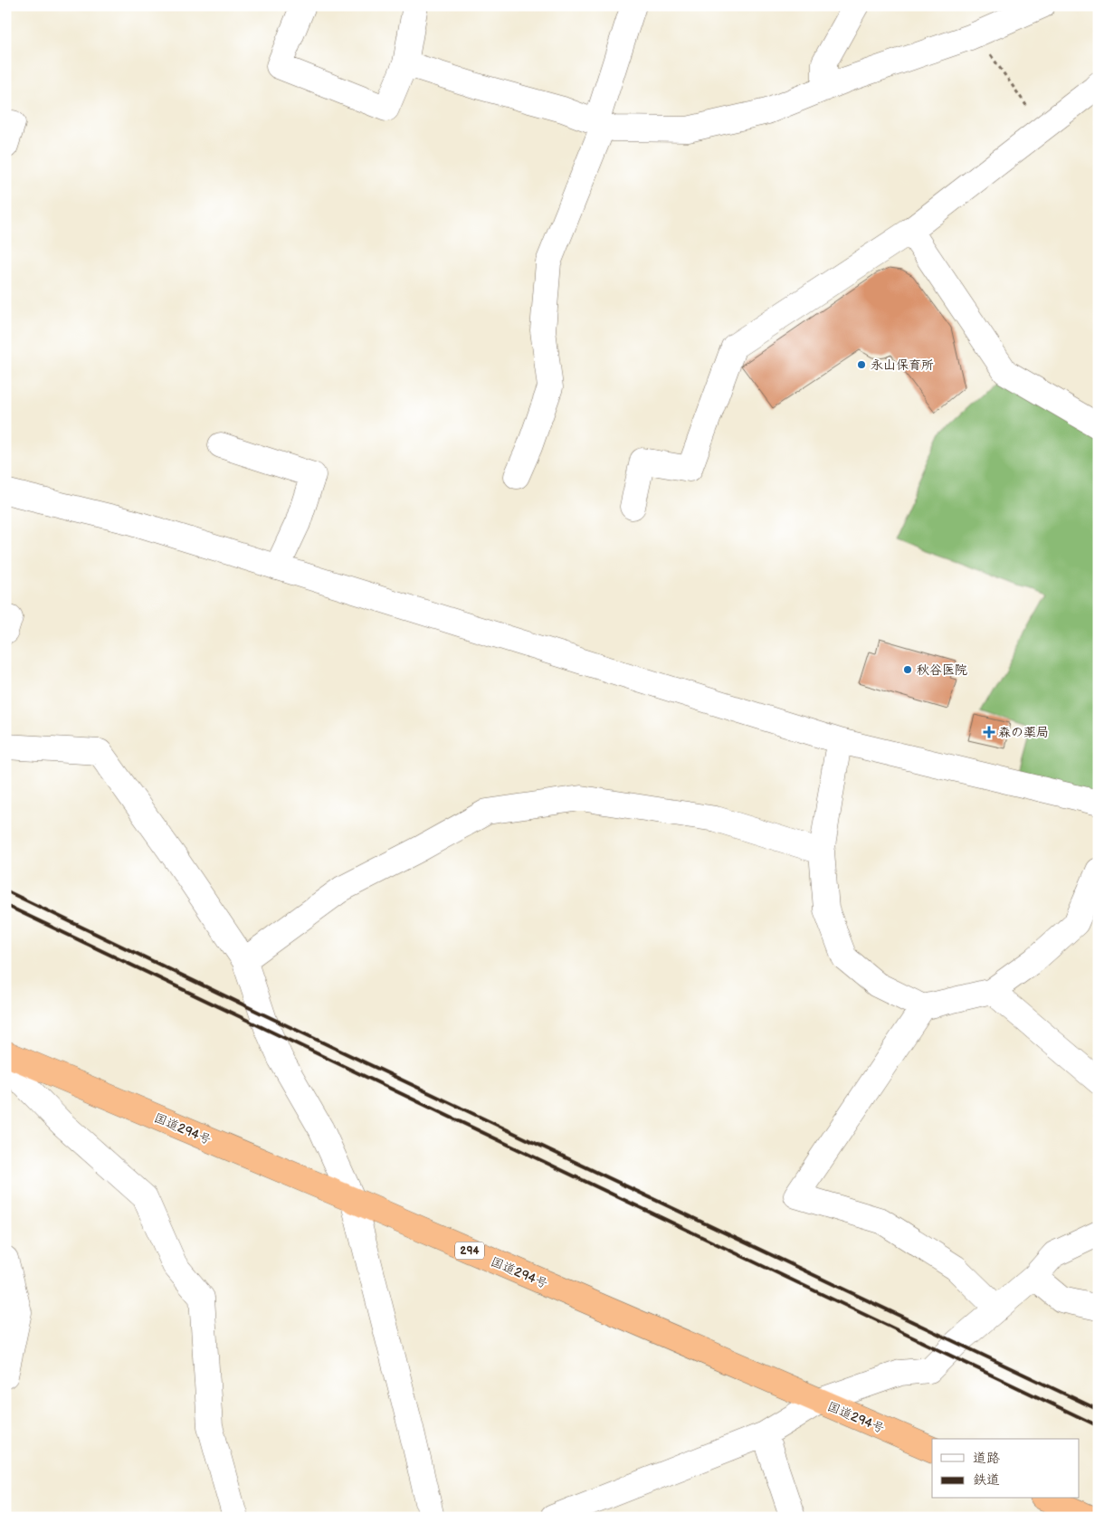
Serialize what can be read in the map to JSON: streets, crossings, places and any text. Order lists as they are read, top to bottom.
{
  "streets": {
    "highway": ["国道294号", "294"]
  },
  "places": {
    "other": ["永山保育所", "秋谷医院"],
    "health": ["森の薬局"]
  },
  "legend": ["道路", "鉄道"]
}
